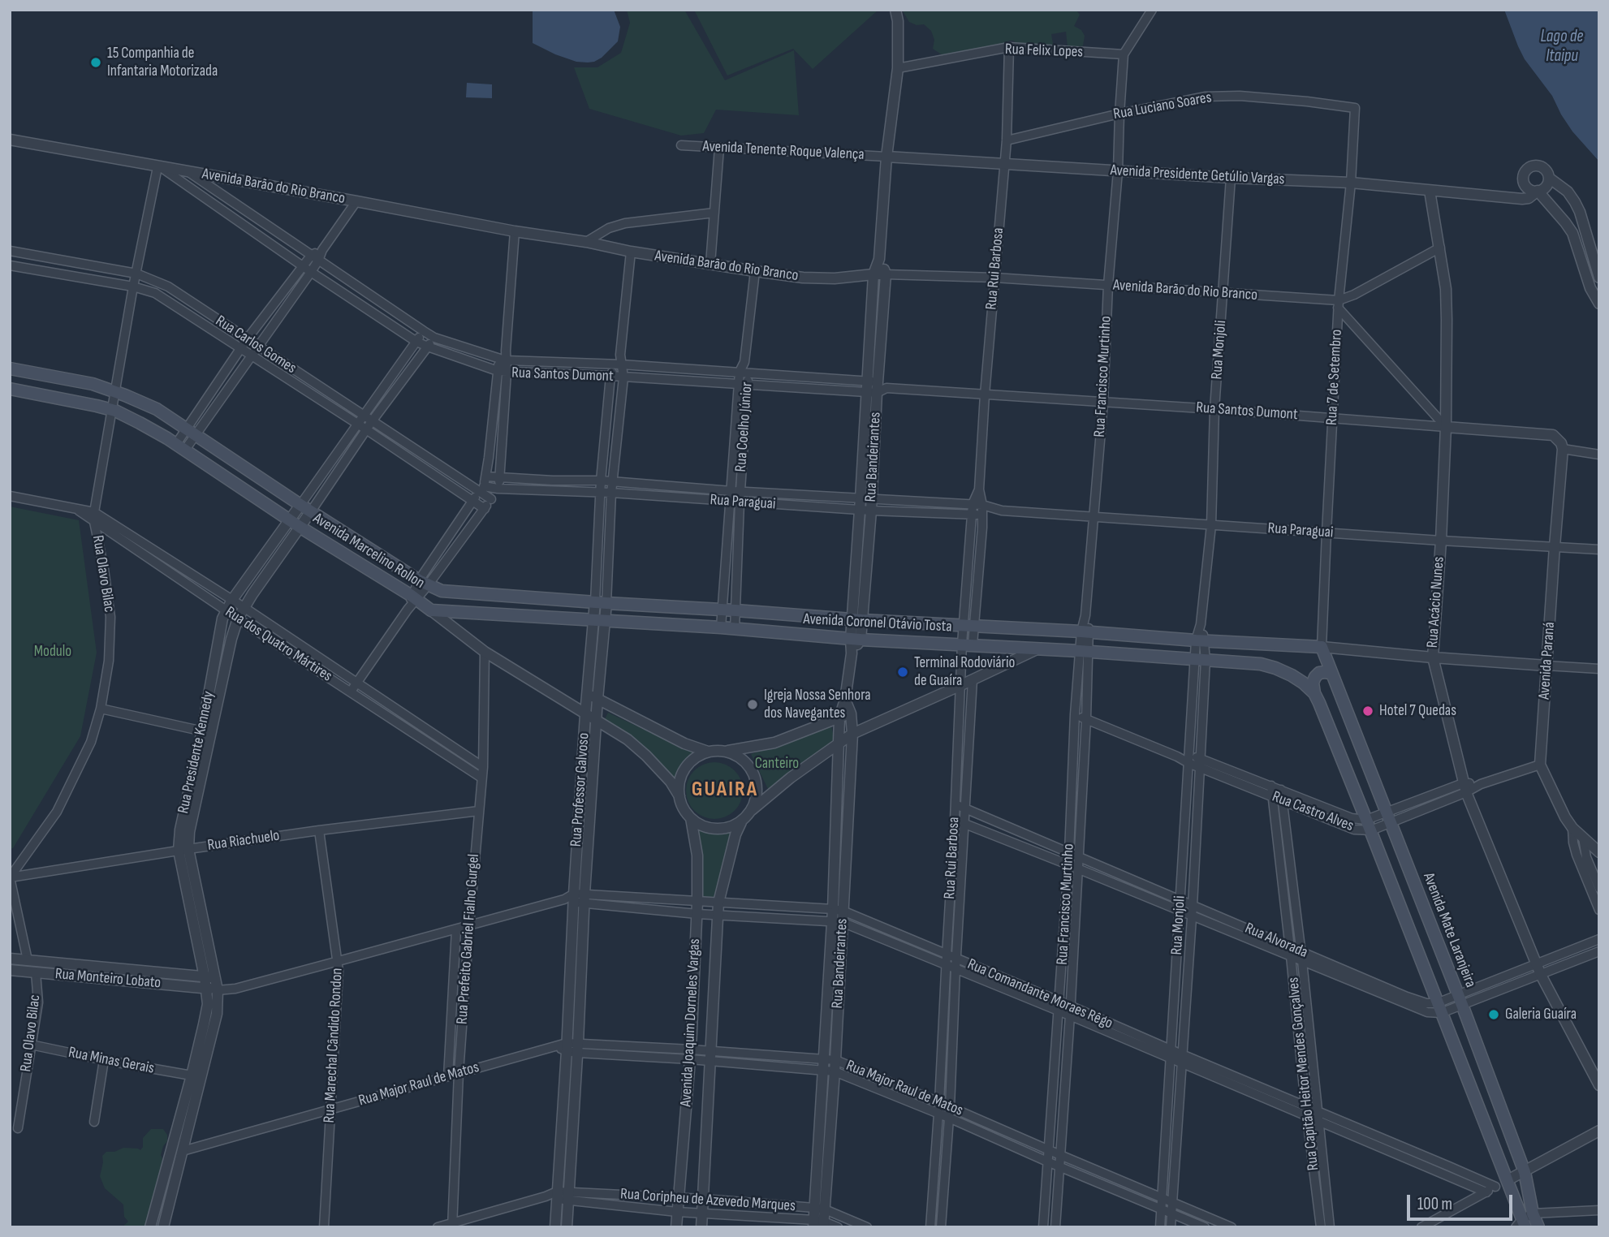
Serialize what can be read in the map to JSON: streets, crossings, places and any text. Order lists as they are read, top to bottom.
{
  "streets": {
    "main road": ["Avenida Marcelino Rollon", "Avenida Coronel Otávio Tosta", "Avenida Mate Laranjeira"],
    "street": [
      "Rua Felix Lopes",
      "Rua Luciano Soares",
      "Avenida Tenente Roque Valença",
      "Avenida Presidente Getúlio Vargas",
      "Avenida Barão do Rio Branco",
      "Rua Rui Barbosa",
      "Rua Carlos Gomes",
      "Rua Monjoli",
      "Rua Santos Dumont",
      "Rua Francisco Murtinho",
      "Rua 7 de Setembro",
      "Rua Coelho Júnior",
      "Rua Bandeirantes",
      "Rua Paraguai",
      "Rua Olavo Bilac",
      "Rua Acácio Nunes",
      "Rua dos Quatro Mártires",
      "Avenida Paraná",
      "Rua Presidente Kennedy",
      "Rua Professor Galvoso",
      "Rua Castro Alves",
      "Rua Riachuelo",
      "Rua Prefeito Gabriel Fialho Gurgel",
      "Rua Alvorada",
      "Rua Monteiro Lobato",
      "Rua Comandante Moraes Rêgo",
      "Avenida Joaquim Dorneles Vargas",
      "Rua Marechal Cândido Rondon",
      "Rua Minas Gerais",
      "Rua Capitão Heitor Mendes Gonçalves",
      "Rua Major Raul de Matos",
      "Rua Coripheu de Azevedo Marques"
    ]
  },
  "crossings": [
    ["Rua Felix Lopes", "Rua Rui Barbosa"],
    ["Rua Felix Lopes", "Rua Francisco Murtinho"],
    ["Rua Felix Lopes", "Rua Bandeirantes"],
    ["Rua Luciano Soares", "Rua Rui Barbosa"],
    ["Rua Luciano Soares", "Rua Francisco Murtinho"],
    ["Rua Luciano Soares", "Rua 7 de Setembro"],
    ["Avenida Tenente Roque Valença", "Avenida Presidente Getúlio Vargas"],
    ["Avenida Tenente Roque Valença", "Rua Bandeirantes"],
    ["Avenida Presidente Getúlio Vargas", "Rua Rui Barbosa"],
    ["Avenida Presidente Getúlio Vargas", "Rua Monjoli"],
    ["Avenida Presidente Getúlio Vargas", "Rua Francisco Murtinho"],
    ["Avenida Presidente Getúlio Vargas", "Rua 7 de Setembro"],
    ["Avenida Presidente Getúlio Vargas", "Rua Bandeirantes"],
    ["Avenida Presidente Getúlio Vargas", "Rua Acácio Nunes"],
    ["Avenida Barão do Rio Branco", "Rua Rui Barbosa"],
    ["Avenida Barão do Rio Branco", "Rua Monjoli"],
    ["Avenida Barão do Rio Branco", "Rua Santos Dumont"],
    ["Avenida Barão do Rio Branco", "Rua Francisco Murtinho"],
    ["Avenida Barão do Rio Branco", "Rua 7 de Setembro"],
    ["Avenida Barão do Rio Branco", "Rua Coelho Júnior"],
    ["Avenida Barão do Rio Branco", "Rua Bandeirantes"],
    ["Avenida Barão do Rio Branco", "Rua Olavo Bilac"],
    ["Avenida Barão do Rio Branco", "Rua Acácio Nunes"],
    ["Avenida Barão do Rio Branco", "Rua Professor Galvoso"],
    ["Rua Rui Barbosa", "Rua Santos Dumont"],
    ["Rua Rui Barbosa", "Rua Paraguai"],
    ["Rua Rui Barbosa", "Avenida Coronel Otávio Tosta"],
    ["Rua Rui Barbosa", "Rua Alvorada"],
    ["Rua Rui Barbosa", "Rua Comandante Moraes Rêgo"],
    ["Rua Rui Barbosa", "Rua Major Raul de Matos"],
    ["Rua Carlos Gomes", "Rua Paraguai"],
    ["Rua Carlos Gomes", "Rua Olavo Bilac"],
    ["Rua Carlos Gomes", "Rua Presidente Kennedy"],
    ["Rua Monjoli", "Rua Santos Dumont"],
    ["Rua Monjoli", "Rua Paraguai"],
    ["Rua Monjoli", "Avenida Coronel Otávio Tosta"],
    ["Rua Monjoli", "Rua Castro Alves"],
    ["Rua Monjoli", "Rua Alvorada"],
    ["Rua Monjoli", "Rua Comandante Moraes Rêgo"],
    ["Rua Monjoli", "Rua Major Raul de Matos"],
    ["Rua Santos Dumont", "Rua Francisco Murtinho"],
    ["Rua Santos Dumont", "Rua 7 de Setembro"],
    ["Rua Santos Dumont", "Rua Coelho Júnior"],
    ["Rua Santos Dumont", "Rua Bandeirantes"],
    ["Rua Santos Dumont", "Rua Olavo Bilac"],
    ["Rua Santos Dumont", "Rua Acácio Nunes"],
    ["Rua Santos Dumont", "Avenida Paraná"],
    ["Rua Santos Dumont", "Rua Presidente Kennedy"],
    ["Rua Santos Dumont", "Rua Professor Galvoso"],
    ["Rua Francisco Murtinho", "Rua Paraguai"],
    ["Rua Francisco Murtinho", "Avenida Coronel Otávio Tosta"],
    ["Rua Francisco Murtinho", "Rua Castro Alves"],
    ["Rua Francisco Murtinho", "Rua Alvorada"],
    ["Rua Francisco Murtinho", "Rua Comandante Moraes Rêgo"],
    ["Rua Francisco Murtinho", "Rua Major Raul de Matos"],
    ["Rua 7 de Setembro", "Rua Paraguai"],
    ["Rua 7 de Setembro", "Avenida Coronel Otávio Tosta"],
    ["Rua 7 de Setembro", "Avenida Mate Laranjeira"],
    ["Rua Coelho Júnior", "Rua Paraguai"],
    ["Rua Coelho Júnior", "Avenida Coronel Otávio Tosta"],
    ["Rua Bandeirantes", "Rua Paraguai"],
    ["Rua Bandeirantes", "Avenida Coronel Otávio Tosta"],
    ["Rua Bandeirantes", "Rua Comandante Moraes Rêgo"],
    ["Rua Bandeirantes", "Rua Major Raul de Matos"],
    ["Rua Bandeirantes", "Rua Coripheu de Azevedo Marques"],
    ["Rua Paraguai", "Rua Acácio Nunes"],
    ["Rua Paraguai", "Avenida Paraná"],
    ["Rua Paraguai", "Rua Professor Galvoso"],
    ["Avenida Marcelino Rollon", "Rua Olavo Bilac"],
    ["Avenida Marcelino Rollon", "Avenida Coronel Otávio Tosta"],
    ["Avenida Marcelino Rollon", "Rua Presidente Kennedy"],
    ["Avenida Marcelino Rollon", "Rua Professor Galvoso"],
    ["Avenida Marcelino Rollon", "Rua Prefeito Gabriel Fialho Gurgel"],
    ["Avenida Marcelino Rollon", "Avenida Joaquim Dorneles Vargas"],
    ["Rua Olavo Bilac", "Rua dos Quatro Mártires"],
    ["Rua Olavo Bilac", "Rua Riachuelo"],
    ["Rua Olavo Bilac", "Rua Monteiro Lobato"],
    ["Rua Olavo Bilac", "Rua Minas Gerais"],
    ["Rua Acácio Nunes", "Rua Castro Alves"],
    ["Avenida Coronel Otávio Tosta", "Rua Professor Galvoso"],
    ["Avenida Coronel Otávio Tosta", "Avenida Mate Laranjeira"],
    ["Rua dos Quatro Mártires", "Rua Presidente Kennedy"],
    ["Rua dos Quatro Mártires", "Rua Prefeito Gabriel Fialho Gurgel"],
    ["Avenida Paraná", "Rua Castro Alves"],
    ["Rua Presidente Kennedy", "Rua Riachuelo"],
    ["Rua Presidente Kennedy", "Rua Monteiro Lobato"],
    ["Rua Presidente Kennedy", "Rua Comandante Moraes Rêgo"],
    ["Rua Presidente Kennedy", "Rua Minas Gerais"],
    ["Rua Presidente Kennedy", "Rua Major Raul de Matos"],
    ["Rua Professor Galvoso", "Rua Comandante Moraes Rêgo"],
    ["Rua Professor Galvoso", "Rua Major Raul de Matos"],
    ["Rua Professor Galvoso", "Rua Coripheu de Azevedo Marques"],
    ["Rua Castro Alves", "Avenida Mate Laranjeira"],
    ["Rua Castro Alves", "Rua Capitão Heitor Mendes Gonçalves"],
    ["Rua Riachuelo", "Rua Prefeito Gabriel Fialho Gurgel"],
    ["Rua Riachuelo", "Rua Marechal Cândido Rondon"],
    ["Avenida Mate Laranjeira", "Rua Alvorada"],
    ["Rua Prefeito Gabriel Fialho Gurgel", "Rua Comandante Moraes Rêgo"],
    ["Rua Prefeito Gabriel Fialho Gurgel", "Rua Major Raul de Matos"],
    ["Rua Prefeito Gabriel Fialho Gurgel", "Rua Coripheu de Azevedo Marques"],
    ["Rua Alvorada", "Rua Capitão Heitor Mendes Gonçalves"],
    ["Rua Monteiro Lobato", "Rua Comandante Moraes Rêgo"],
    ["Rua Comandante Moraes Rêgo", "Avenida Joaquim Dorneles Vargas"],
    ["Rua Comandante Moraes Rêgo", "Rua Marechal Cândido Rondon"],
    ["Rua Comandante Moraes Rêgo", "Rua Capitão Heitor Mendes Gonçalves"],
    ["Avenida Joaquim Dorneles Vargas", "Rua Major Raul de Matos"],
    ["Avenida Joaquim Dorneles Vargas", "Rua Coripheu de Azevedo Marques"],
    ["Rua Marechal Cândido Rondon", "Rua Major Raul de Matos"]
  ],
  "districts": ["GUAIRA"],
  "water": ["Lago de Itaipu"],
  "parks": ["Modulo", "Canteiro"],
  "places": [
    "15 Companhia de Infantaria Motorizada",
    "Terminal Rodoviário de Guaíra",
    "Igreja Nossa Senhora dos Navegantes",
    "Hotel 7 Quedas",
    "Galeria Guaíra"
  ],
  "scale_bar": "100 m"
}
